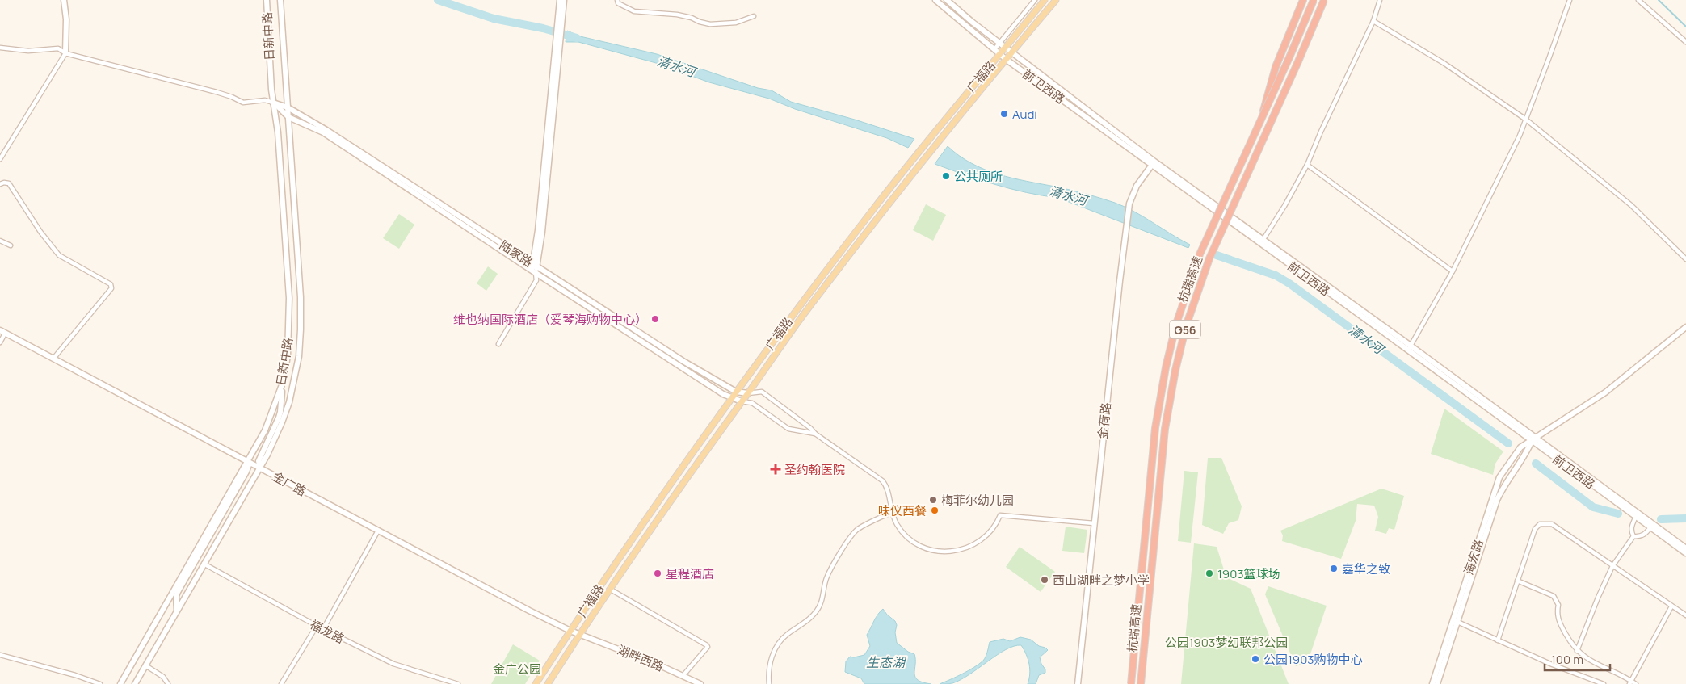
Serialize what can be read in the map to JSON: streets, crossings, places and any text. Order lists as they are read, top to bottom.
{
  "streets": {
    "highway": ["杭瑞高速", "G56"],
    "main road": [
      "日新中路",
      "广福路",
      "前卫西路",
      "陆家路",
      "金荷路",
      "金广路",
      "海宏路",
      "湖畔西路"
    ],
    "street": ["福龙路"]
  },
  "crossings": [
    ["日新中路", "陆家路"],
    ["日新中路", "金广路"],
    ["日新中路", "福龙路"],
    ["广福路", "前卫西路"],
    ["广福路", "陆家路"],
    ["广福路", "金广路"],
    ["广福路", "湖畔西路"],
    ["前卫西路", "金荷路"],
    ["前卫西路", "海宏路"],
    ["金广路", "湖畔西路"]
  ],
  "water": ["清水河", "生态湖"],
  "parks": ["公园1903梦幻联邦公园", "金广公园"],
  "places": {
    "other": [
      "Audi",
      "公共厕所",
      "维也纳国际酒店（爱琴海购物中心）",
      "梅菲尔幼儿园",
      "味仪西餐",
      "嘉华之致",
      "星程酒店",
      "1903篮球场",
      "西山湖畔之梦小学",
      "公园1903购物中心"
    ],
    "health": ["圣约翰医院"]
  },
  "scale_bar": "100 m"
}
